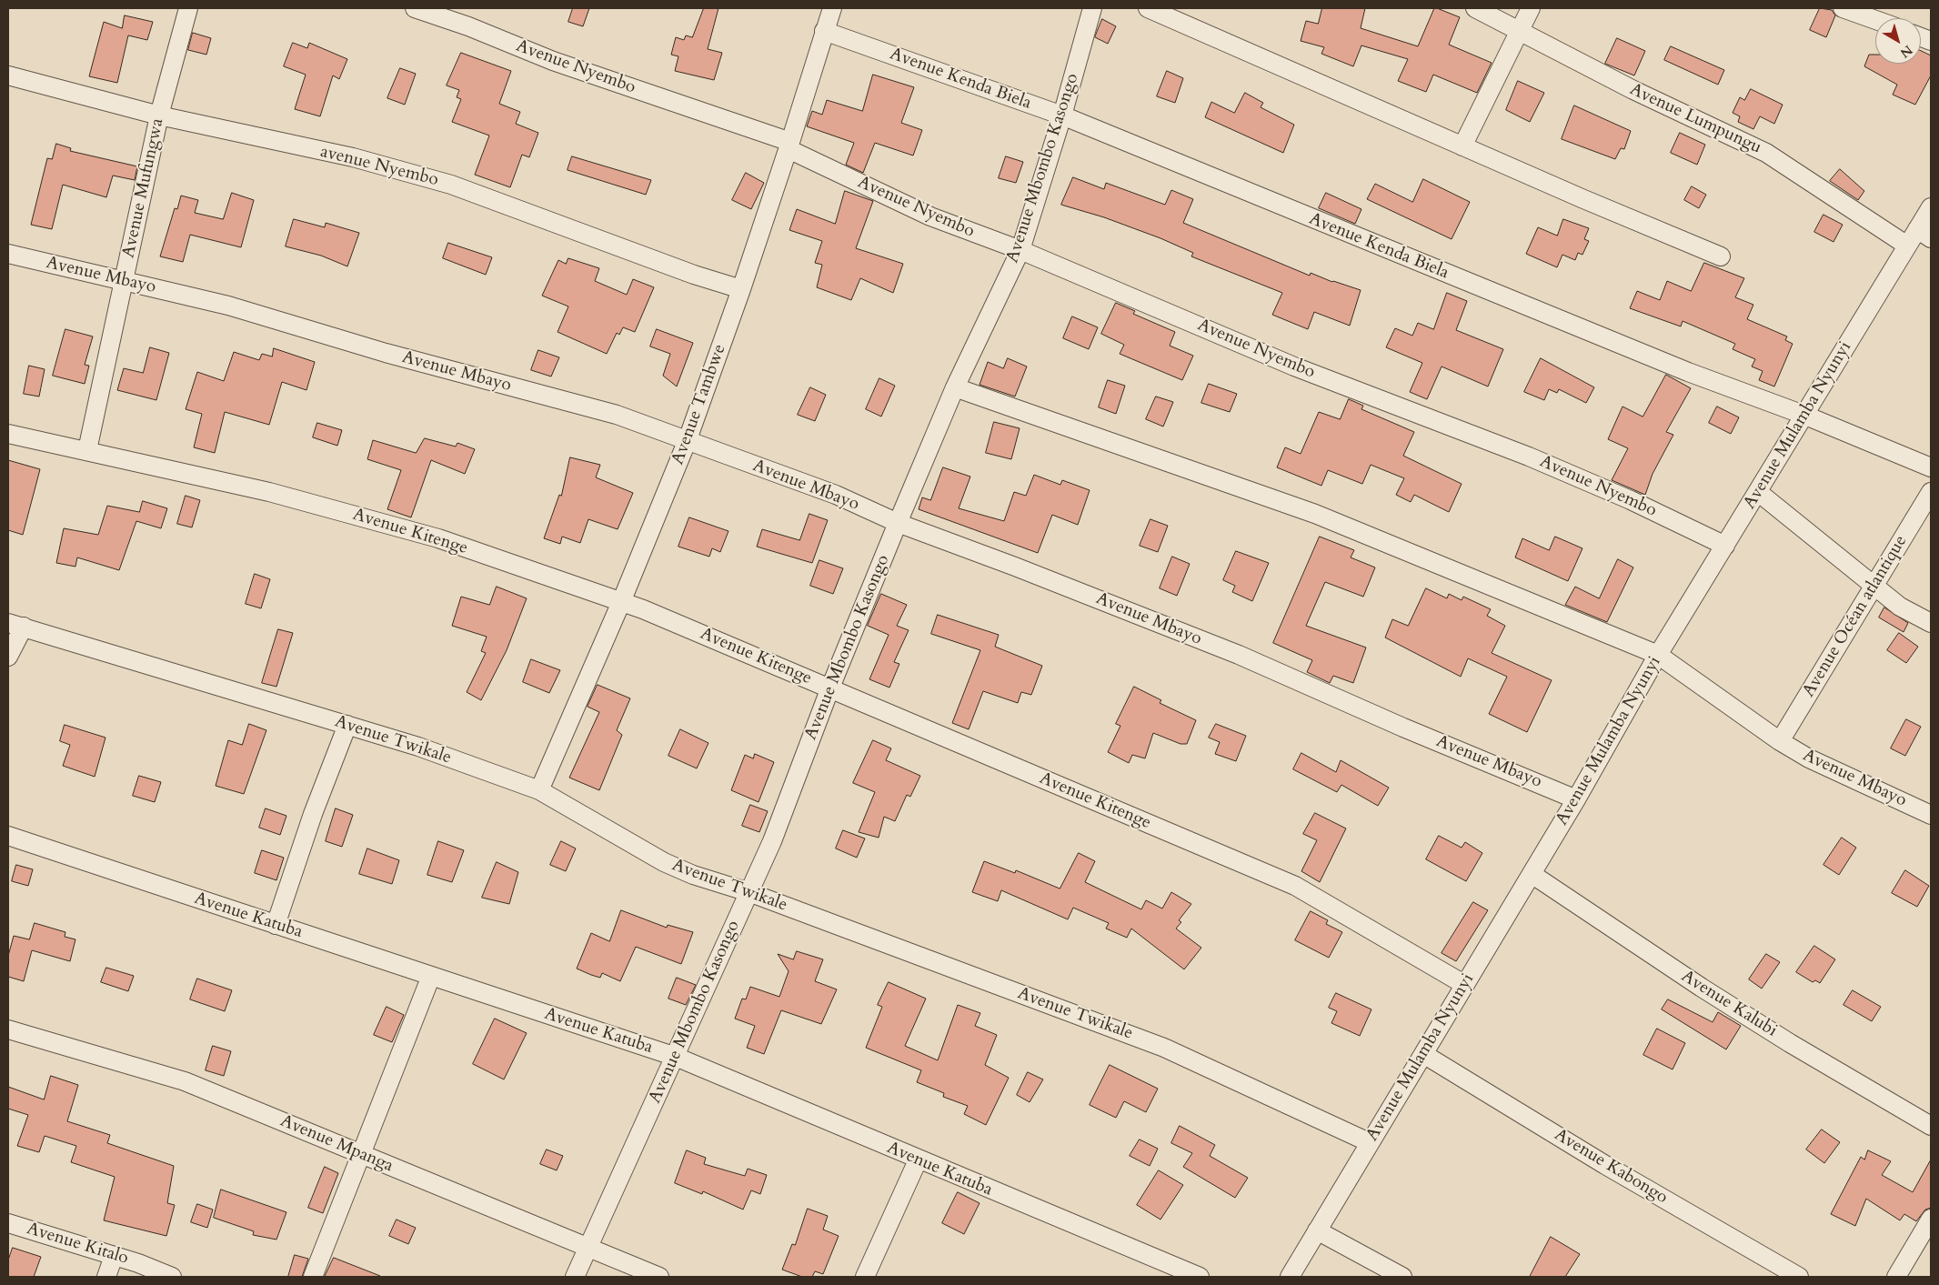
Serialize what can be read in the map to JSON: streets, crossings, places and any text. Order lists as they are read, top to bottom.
{
  "streets": {
    "street": [
      "Avenue Nyembo",
      "Avenue Kenda Biela",
      "Avenue Lumpungu",
      "avenue Nyembo",
      "Avenue Mbombo Kasongo",
      "Avenue Mufungwa",
      "Avenue Mbayo",
      "Avenue Tambwe",
      "Avenue Mulamba Nyunyi",
      "Avenue Kitenge",
      "Avenue Océan atlantique",
      "Avenue Twikale",
      "Avenue Katuba",
      "Avenue Kalubi",
      "Avenue Mpanga",
      "Avenue Kabongo",
      "Avenue Kitalo"
    ]
  },
  "crossings": [
    ["Avenue Nyembo", "Avenue Mbombo Kasongo"],
    ["Avenue Nyembo", "Avenue Tambwe"],
    ["Avenue Nyembo", "Avenue Mulamba Nyunyi"],
    ["Avenue Kenda Biela", "Avenue Mbombo Kasongo"],
    ["Avenue Kenda Biela", "Avenue Tambwe"],
    ["Avenue Kenda Biela", "Avenue Mulamba Nyunyi"],
    ["Avenue Lumpungu", "Avenue Mulamba Nyunyi"],
    ["avenue Nyembo", "Avenue Mufungwa"],
    ["avenue Nyembo", "Avenue Tambwe"],
    ["Avenue Mbombo Kasongo", "Avenue Mbayo"],
    ["Avenue Mbombo Kasongo", "Avenue Kitenge"],
    ["Avenue Mbombo Kasongo", "Avenue Twikale"],
    ["Avenue Mbombo Kasongo", "Avenue Katuba"],
    ["Avenue Mbombo Kasongo", "Avenue Mpanga"],
    ["Avenue Mufungwa", "Avenue Mbayo"],
    ["Avenue Mufungwa", "Avenue Kitenge"],
    ["Avenue Mbayo", "Avenue Tambwe"],
    ["Avenue Mbayo", "Avenue Mulamba Nyunyi"],
    ["Avenue Mbayo", "Avenue Océan atlantique"],
    ["Avenue Tambwe", "Avenue Kitenge"],
    ["Avenue Tambwe", "Avenue Twikale"],
    ["Avenue Mulamba Nyunyi", "Avenue Kitenge"],
    ["Avenue Mulamba Nyunyi", "Avenue Twikale"],
    ["Avenue Mulamba Nyunyi", "Avenue Kalubi"],
    ["Avenue Mulamba Nyunyi", "Avenue Kabongo"]
  ],
  "north": "bottom right"
}
